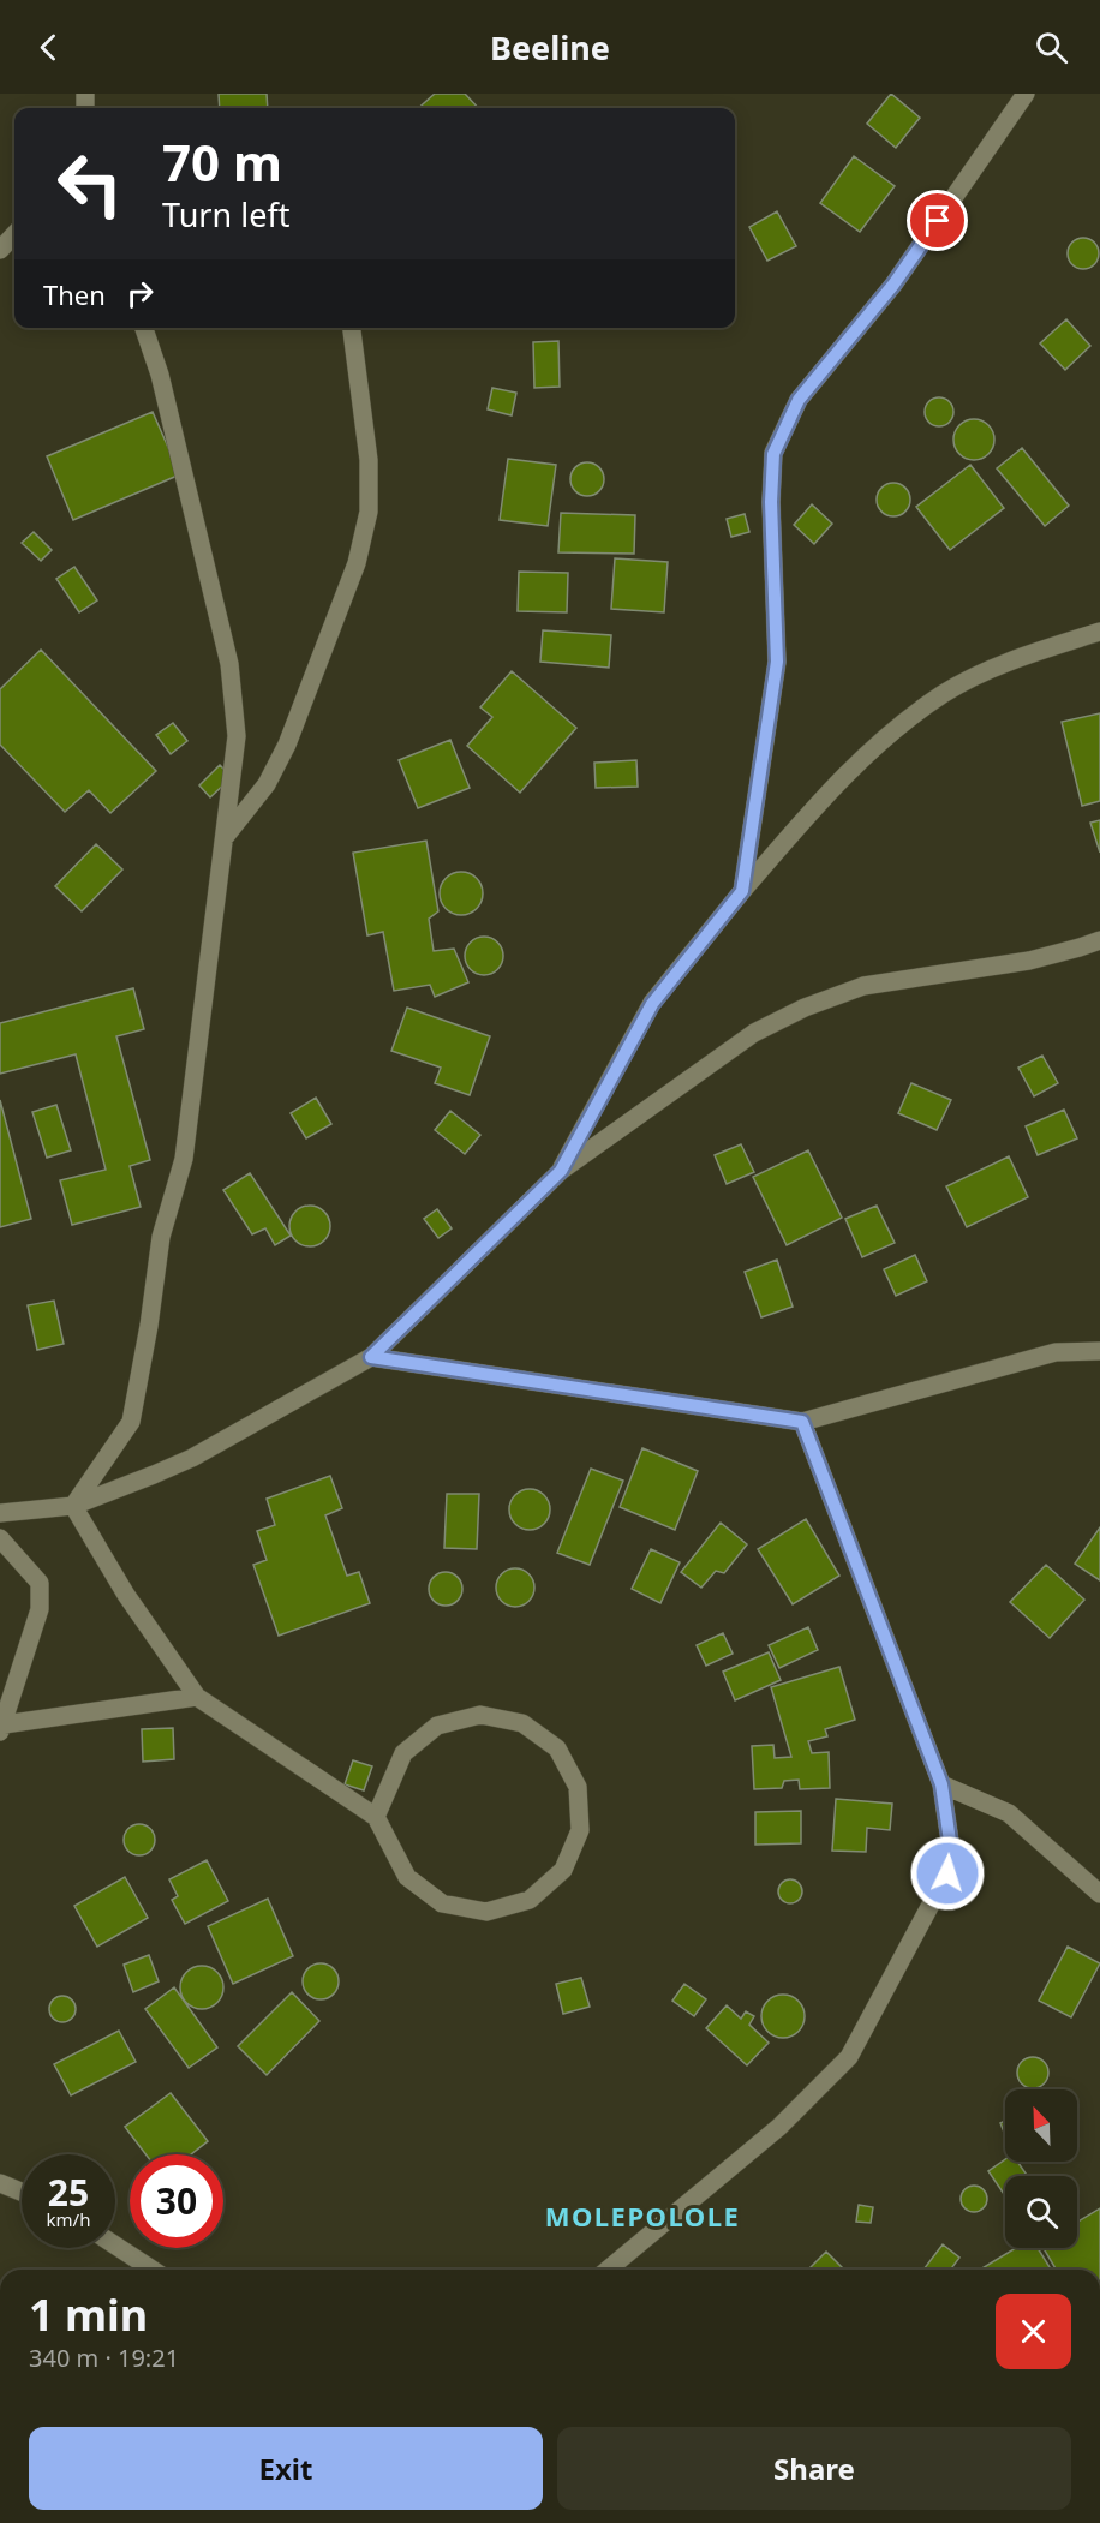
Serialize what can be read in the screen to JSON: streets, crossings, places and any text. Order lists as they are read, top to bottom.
{
  "districts": ["MOLEPOLOLE"],
  "north": "top left",
  "page": {
    "header": "Beeline",
    "turn": ["70 m", "Turn left"],
    "then": "Then",
    "speed": "25 km/h",
    "limit": "30",
    "heading": ["1 min", "340 m · 19:21"],
    "buttons": ["Exit", "Share"]
  }
}
